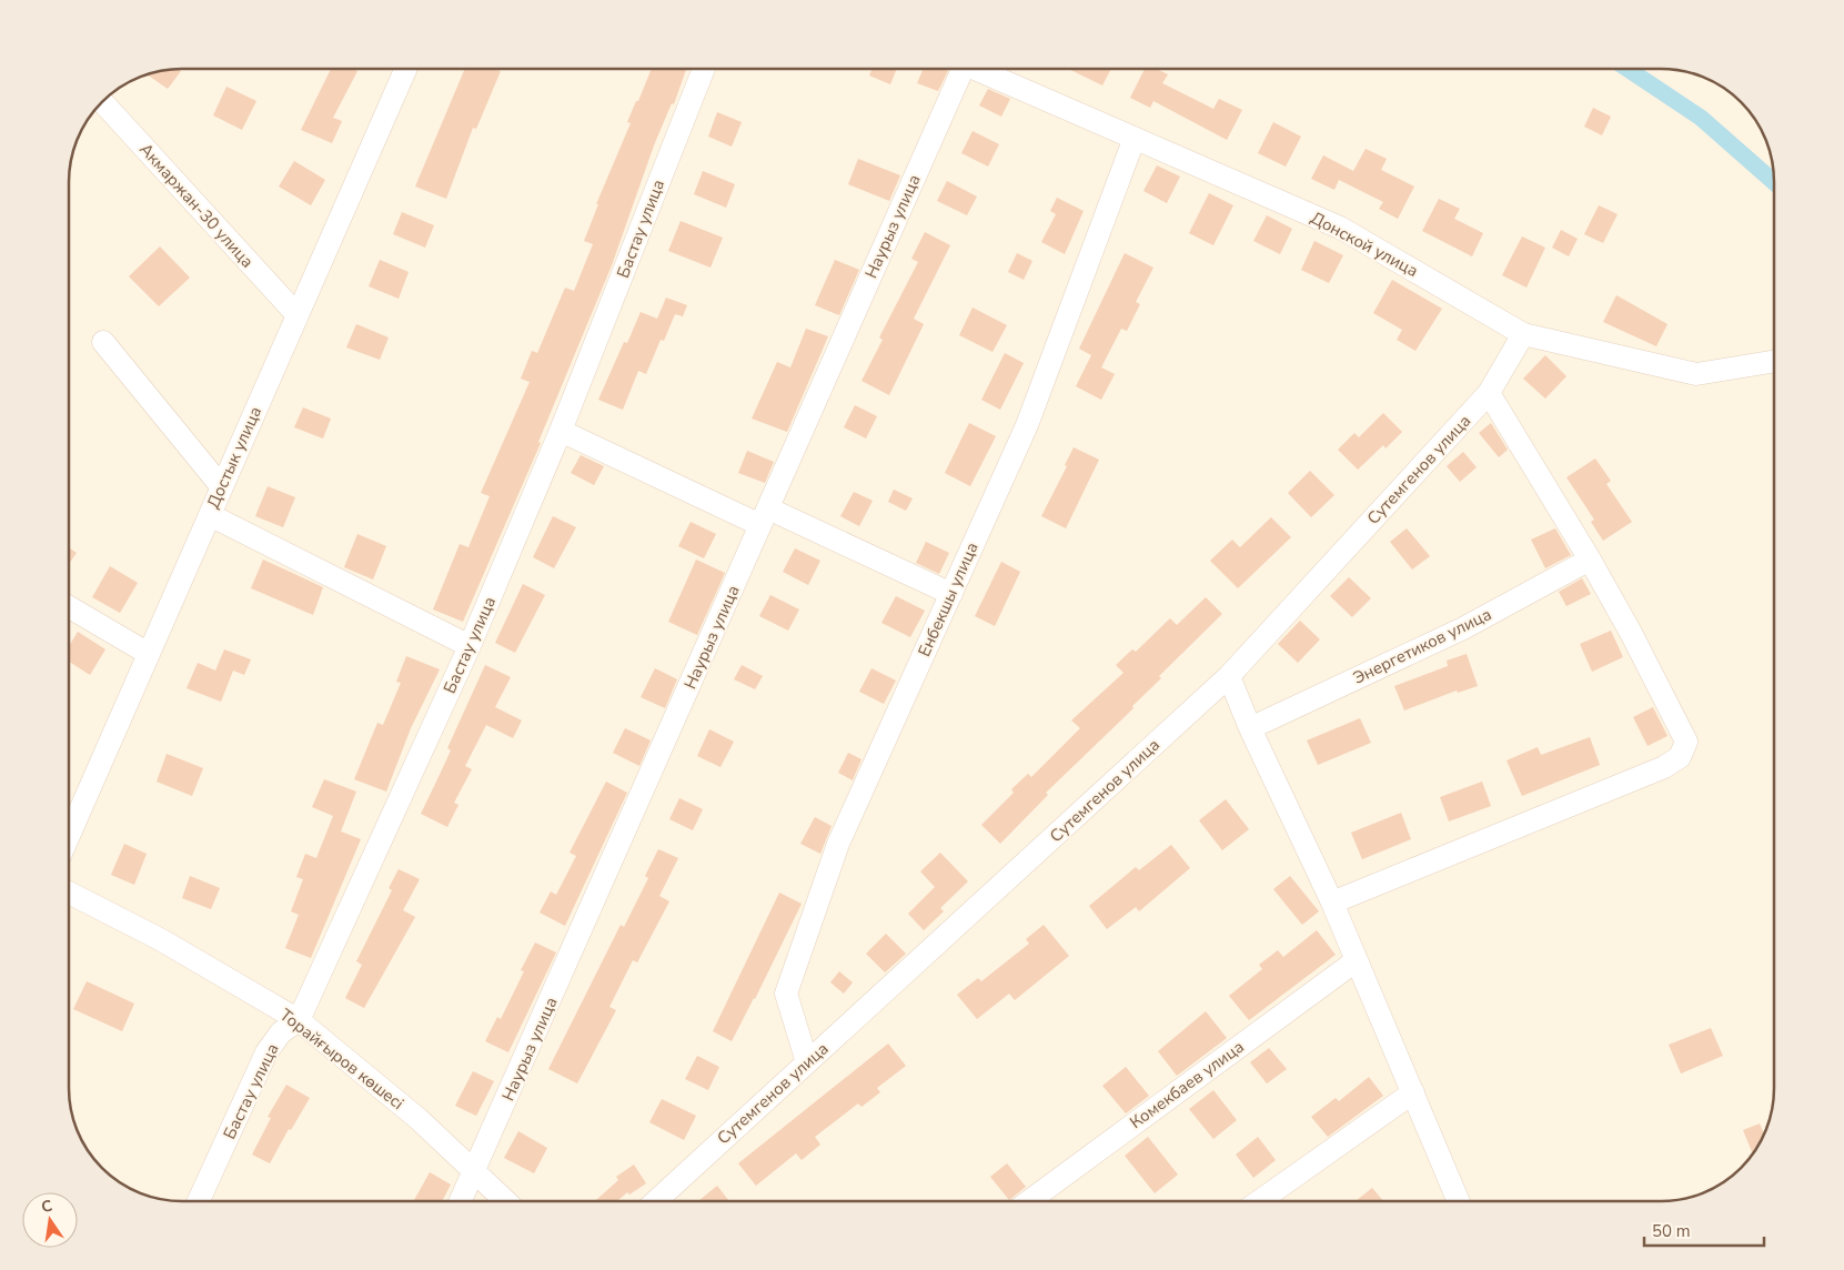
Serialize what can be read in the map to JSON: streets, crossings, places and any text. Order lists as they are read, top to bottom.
{
  "streets": {
    "street": [
      "Акмаржан-30 улица",
      "Наурыз улица",
      "Бастау улица",
      "Донской улица",
      "Достык улица",
      "Сутемгенов улица",
      "Енбекшы улица",
      "Энергетиков улица",
      "Торайғыров көшесі",
      "Комекбаев улица"
    ]
  },
  "crossings": [
    ["Акмаржан-30 улица", "Достык улица"],
    ["Наурыз улица", "Торайғыров көшесі"],
    ["Бастау улица", "Торайғыров көшесі"],
    ["Донской улица", "Сутемгенов улица"],
    ["Донской улица", "Енбекшы улица"],
    ["Сутемгенов улица", "Енбекшы улица"]
  ],
  "scale_bar": "50 m",
  "north": "top"
}
